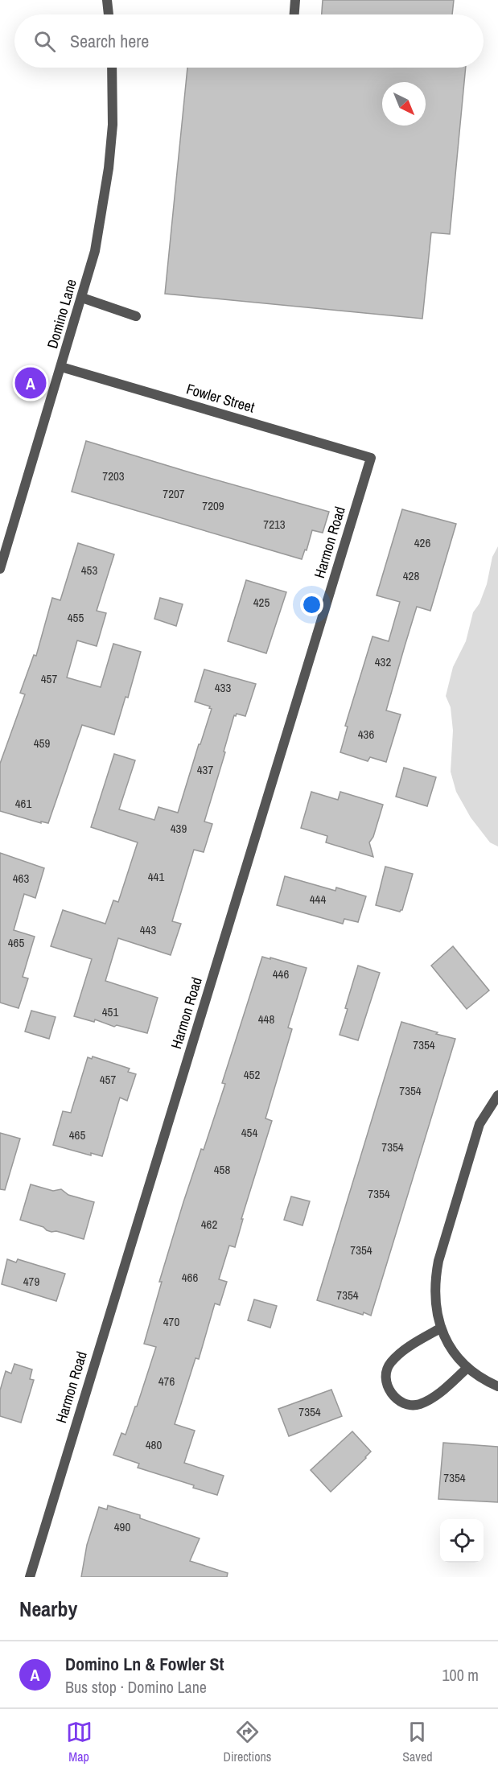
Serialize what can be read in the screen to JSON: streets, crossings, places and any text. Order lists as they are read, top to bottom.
{
  "streets": {
    "street": ["Domino Lane", "Fowler Street", "Harmon Road"]
  },
  "crossings": [
    ["Domino Lane", "Fowler Street"],
    ["Fowler Street", "Harmon Road"]
  ],
  "house_numbers": [
    "7203",
    "7207",
    "7209",
    "7213",
    "426",
    "453",
    "428",
    "425",
    "455",
    "432",
    "457",
    "433",
    "436",
    "459",
    "437",
    "461",
    "439",
    "441",
    "463",
    "444",
    "443",
    "465",
    "446",
    "451",
    "448",
    "7354",
    "452",
    "457",
    "7354",
    "454",
    "465",
    "7354",
    "458",
    "7354",
    "462",
    "7354",
    "466",
    "479",
    "7354",
    "470",
    "476",
    "7354",
    "480",
    "7354",
    "490"
  ],
  "north": "bottom right",
  "page": {
    "search": "Search here",
    "pins": "A",
    "heading": "Nearby",
    "list": [
      {
        "mark": "A",
        "name": "Domino Ln & Fowler St",
        "note": "Bus stop · Domino Lane",
        "value": "100 m"
      }
    ],
    "nav": ["Map", "Directions", "Saved"]
  }
}
